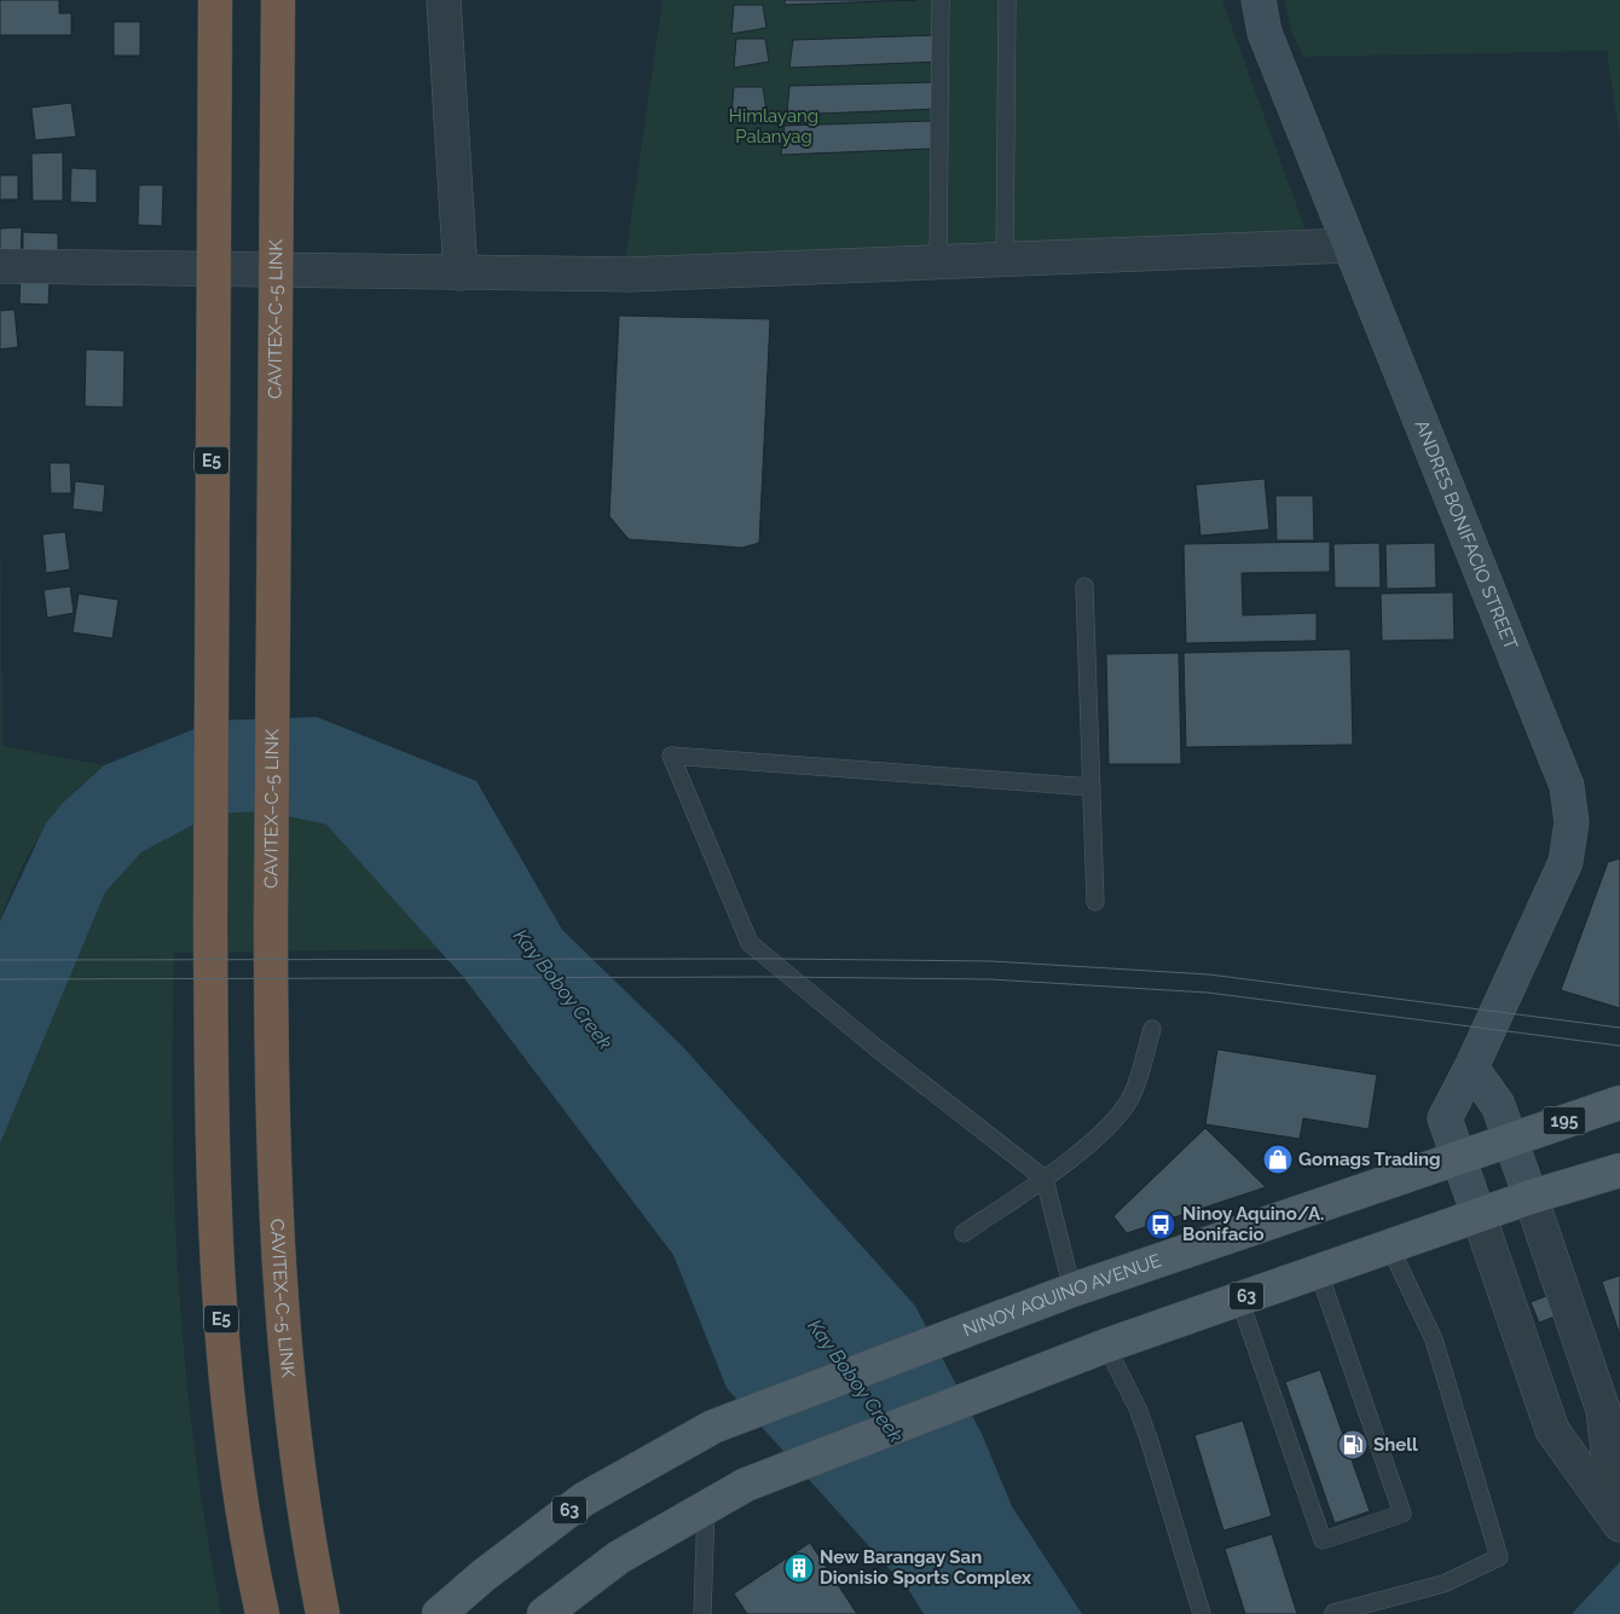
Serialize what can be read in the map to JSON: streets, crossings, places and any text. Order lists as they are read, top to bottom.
{
  "streets": {
    "highway": ["CAVITEX–C-5 LINK", "E5"],
    "main road": ["195", "NINOY AQUINO AVENUE", "63"],
    "street": ["ANDRES BONIFACIO STREET"]
  },
  "crossings": [
    ["ANDRES BONIFACIO STREET", "NINOY AQUINO AVENUE"],
    ["ANDRES BONIFACIO STREET", "63"]
  ],
  "water": ["Kay Boboy Creek"],
  "parks": ["Himlayang Palanyag"],
  "places": {
    "shop": ["Gomags Trading"],
    "bus stop": ["Ninoy Aquino/A. Bonifacio"],
    "fuel station": ["Shell"],
    "building": ["New Barangay San Dionisio Sports Complex"]
  }
}
